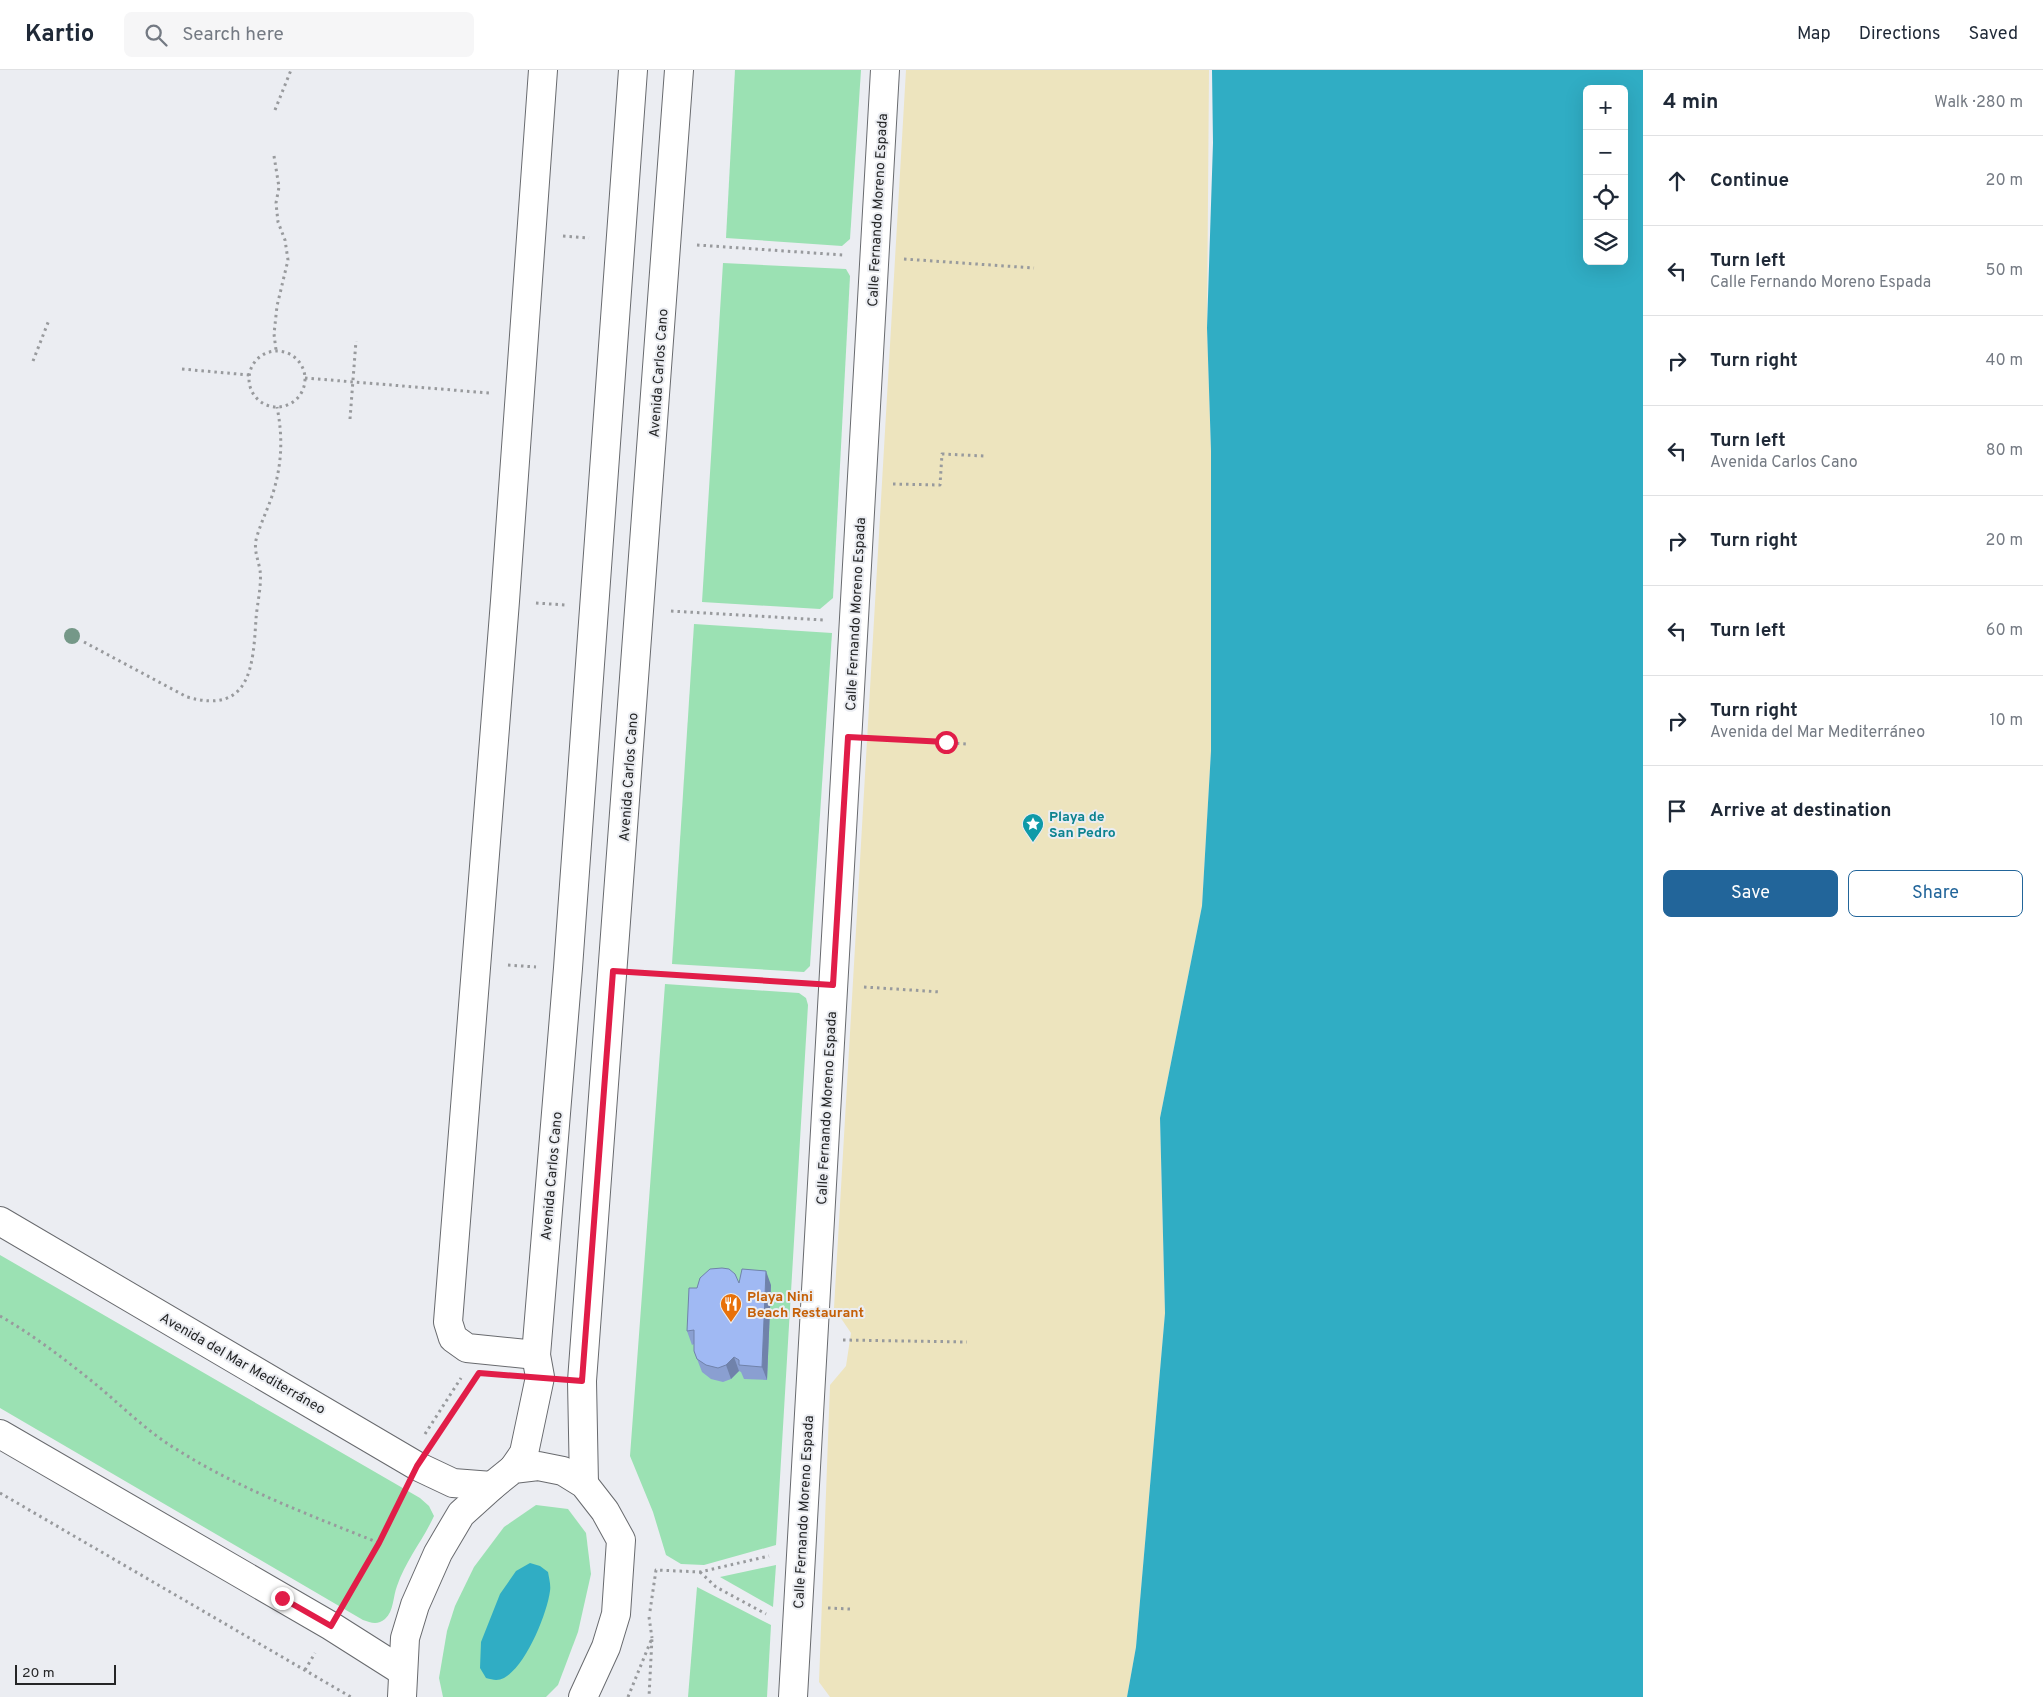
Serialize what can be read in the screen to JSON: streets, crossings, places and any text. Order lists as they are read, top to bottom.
{
  "streets": {
    "street": ["Calle Fernando Moreno Espada", "Avenida Carlos Cano", "Avenida del Mar Mediterráneo"]
  },
  "places": {
    "place": ["Playa de San Pedro"],
    "restaurant": ["Playa Nini Beach Restaurant"]
  },
  "scale_bar": "20 m",
  "page": {
    "header": "Kartio",
    "search": "Search here",
    "nav": ["Map", "Directions", "Saved"],
    "heading": ["4 min", "Walk · 280 m"],
    "map_buttons": ["+", "−"],
    "list": [
      ["Continue", "20 m"],
      ["Turn left", "Calle Fernando Moreno Espada", "50 m"],
      ["Turn right", "40 m"],
      ["Turn left", "Avenida Carlos Cano", "80 m"],
      ["Turn right", "20 m"],
      ["Turn left", "60 m"],
      ["Turn right", "Avenida del Mar Mediterráneo", "10 m"],
      "Arrive at destination"
    ],
    "buttons": ["Save", "Share"],
    "scale": "20 m"
  }
}
